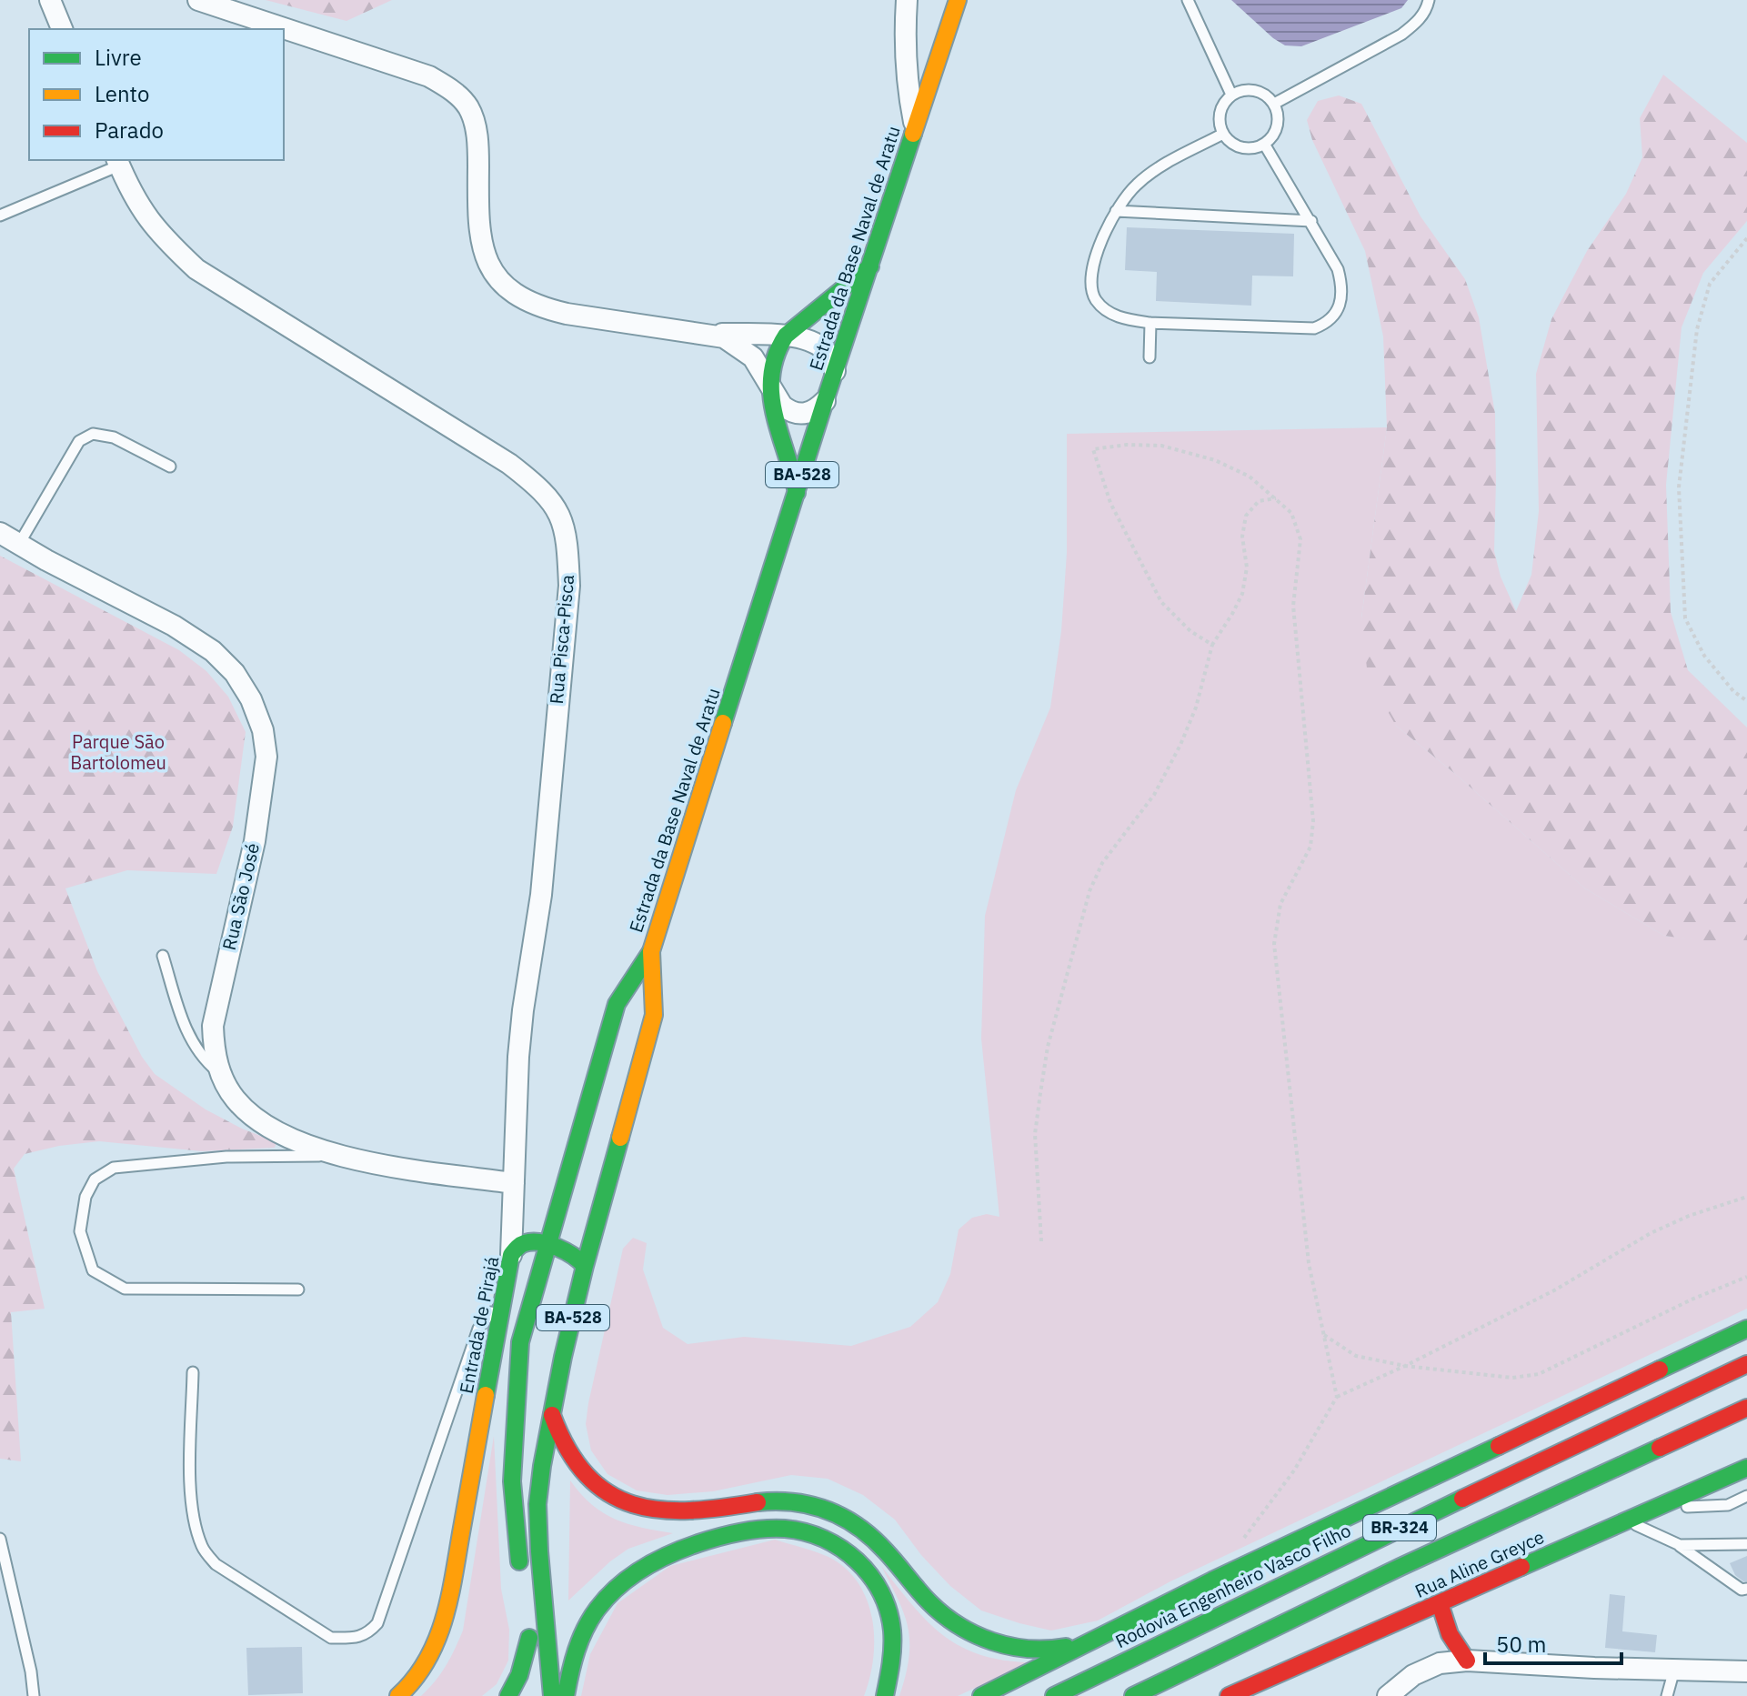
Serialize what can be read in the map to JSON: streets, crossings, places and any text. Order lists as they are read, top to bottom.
{
  "streets": {
    "main road": [
      "Estrada da Base Naval de Aratu",
      "BA-528",
      "Entrada de Pirajá",
      "BR-324",
      "Rua Aline Greyce",
      "Rodovia Engenheiro Vasco Filho"
    ],
    "street": ["Rua Pisca-Pisca", "Rua São José"]
  },
  "crossings": [
    ["Rua Pisca-Pisca", "Rua São José"],
    ["Rua Pisca-Pisca", "Entrada de Pirajá"]
  ],
  "parks": ["Parque São Bartolomeu"],
  "legend": ["Livre", "Lento", "Parado"],
  "scale_bar": "50 m"
}
